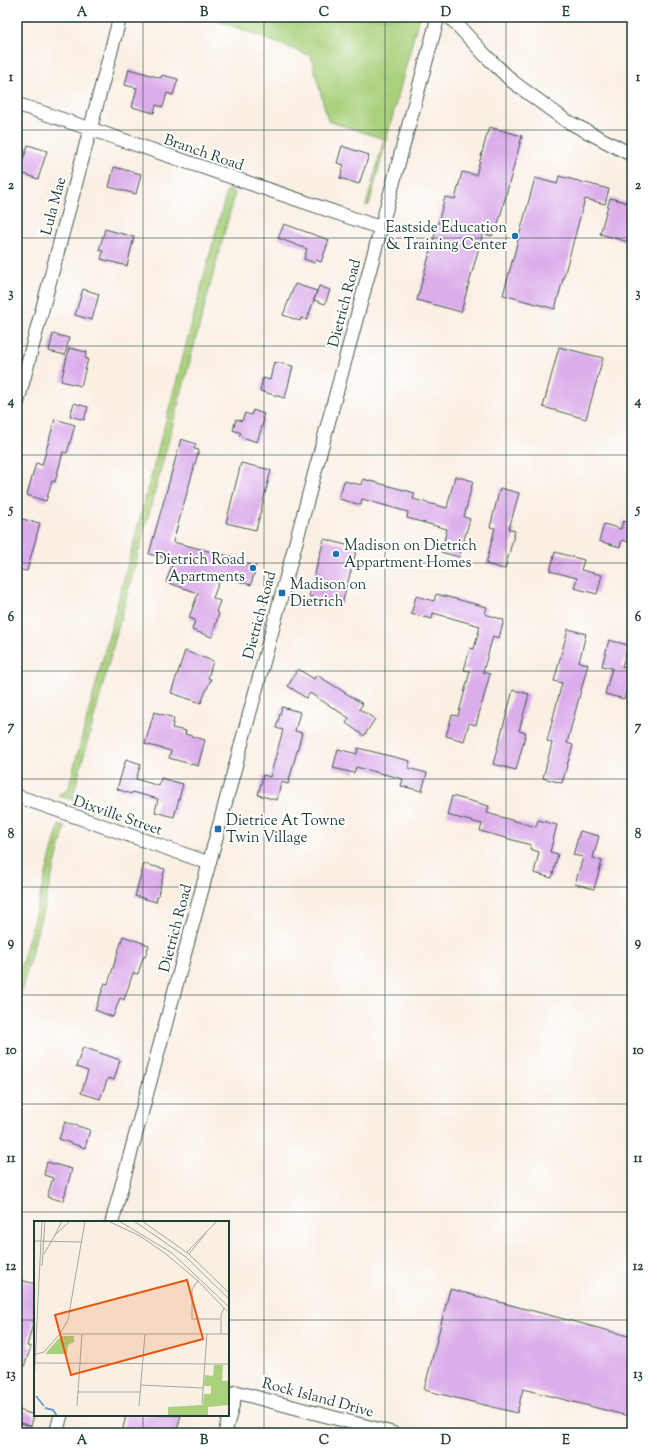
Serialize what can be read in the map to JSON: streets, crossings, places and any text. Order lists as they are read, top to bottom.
{
  "streets": {
    "street": [
      "Branch Road",
      "Lula Mae",
      "Dietrich Road",
      "Dixville Street",
      "Rock Island Drive"
    ]
  },
  "crossings": [
    ["Branch Road", "Lula Mae"],
    ["Branch Road", "Dietrich Road"],
    ["Dietrich Road", "Dixville Street"]
  ],
  "places": {
    "other": ["Eastside Education & Training Center", "Madison on Dietrich Appartment Homes", "Dietrich Road Apartments"],
    "transit": ["Madison on Dietrich", "Dietrice At Towne Twin Village"]
  },
  "grid": {
    "columns": [
      "A",
      "B",
      "C",
      "D",
      "E"
    ],
    "rows": [
      "1",
      "2",
      "3",
      "4",
      "5",
      "6",
      "7",
      "8",
      "9",
      "10",
      "11",
      "12",
      "13"
    ]
  }
}
